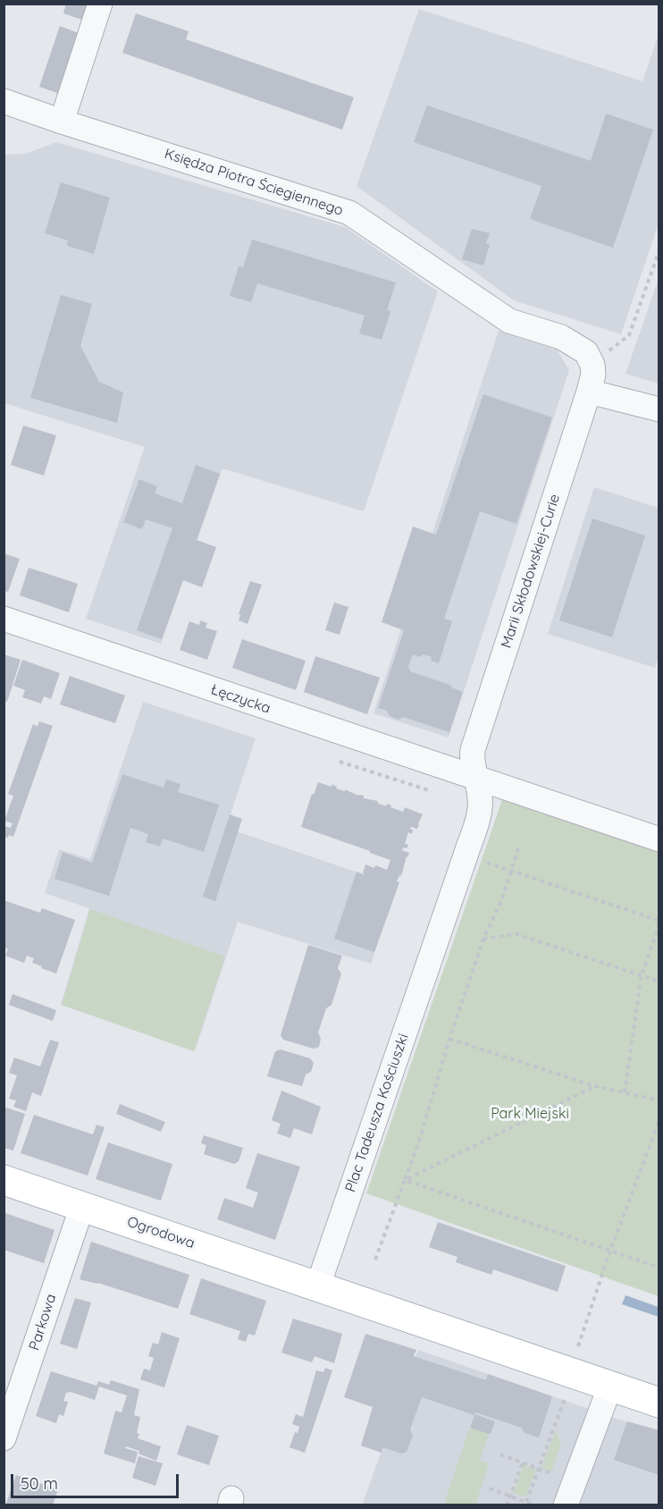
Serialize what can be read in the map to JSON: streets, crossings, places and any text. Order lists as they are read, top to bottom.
{
  "streets": {
    "main road": ["Ogrodowa"],
    "street": [
      "Księdza Piotra Ściegiennego",
      "Marii Skłodowskiej-Curie",
      "Łęczycka",
      "Plac Tadeusza Kościuszki",
      "Parkowa"
    ]
  },
  "crossings": [
    ["Księdza Piotra Ściegiennego", "Marii Skłodowskiej-Curie"],
    ["Marii Skłodowskiej-Curie", "Łęczycka"],
    ["Marii Skłodowskiej-Curie", "Plac Tadeusza Kościuszki"],
    ["Łęczycka", "Plac Tadeusza Kościuszki"],
    ["Plac Tadeusza Kościuszki", "Ogrodowa"],
    ["Ogrodowa", "Parkowa"]
  ],
  "parks": ["Park Miejski"],
  "scale_bar": "50 m"
}
